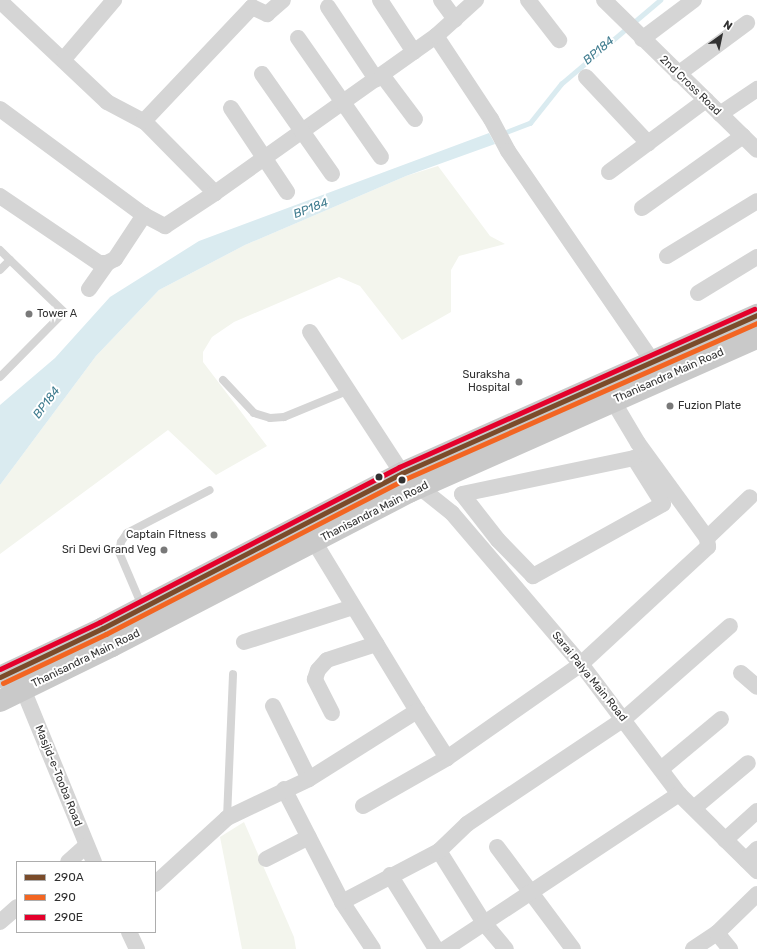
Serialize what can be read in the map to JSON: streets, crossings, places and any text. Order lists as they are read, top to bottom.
{
  "streets": {
    "main road": ["Thanisandra Main Road"],
    "street": ["2nd Cross Road", "Sarai Palya Main Road", "Masjid-e-Tooba Road"]
  },
  "crossings": [
    ["Thanisandra Main Road", "Sarai Palya Main Road"],
    ["Thanisandra Main Road", "Masjid-e-Tooba Road"]
  ],
  "water": ["BP184"],
  "places": [
    "Tower A",
    "Suraksha Hospital",
    "Fuzion Plate",
    "Captain FItness",
    "Sri Devi Grand Veg"
  ],
  "lines": ["transit line 290E", "transit line 290A", "transit line 290"],
  "legend": ["290A", "290", "290E"],
  "north": "top right"
}
